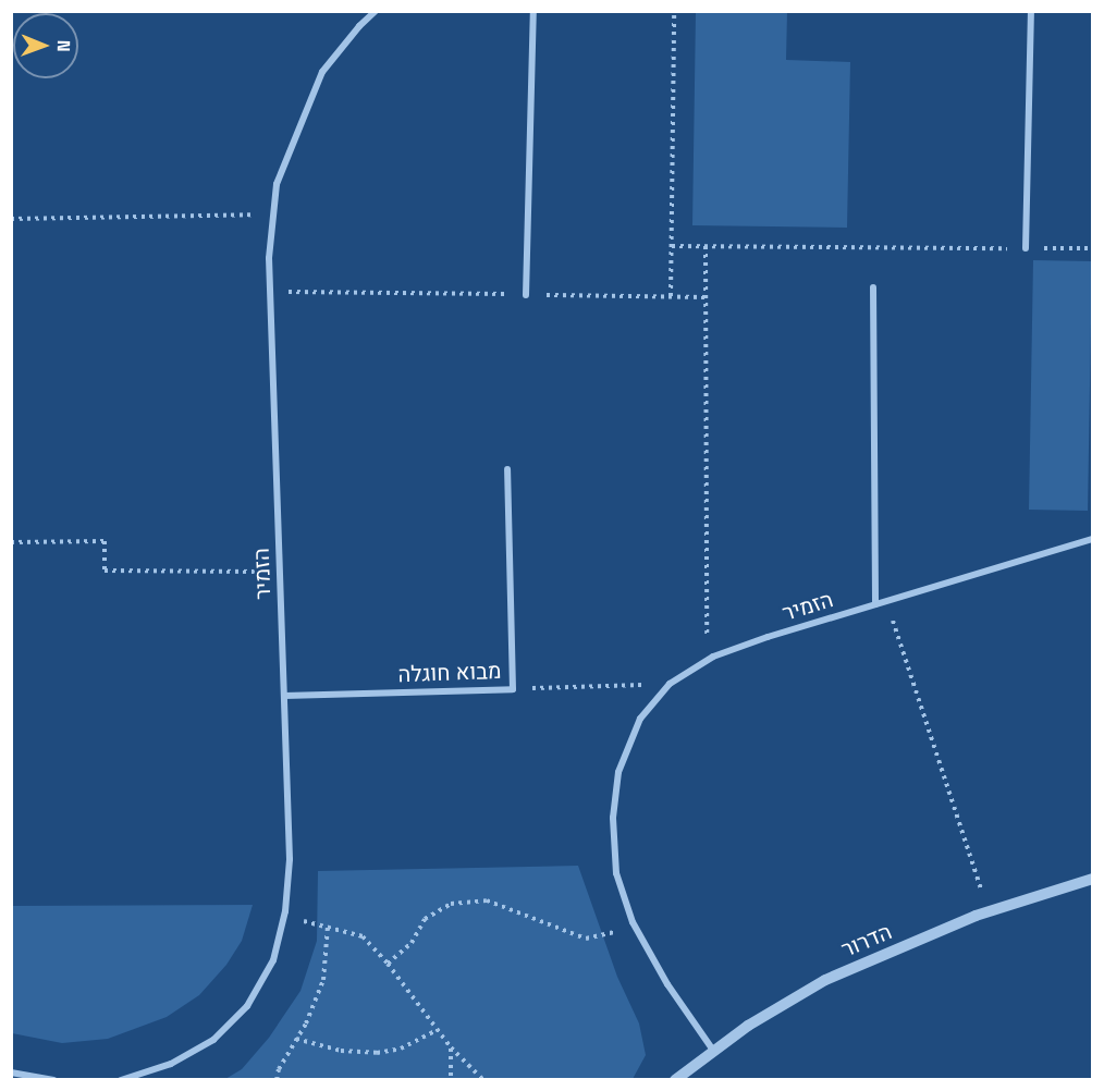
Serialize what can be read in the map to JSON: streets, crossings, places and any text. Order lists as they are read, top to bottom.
{
  "streets": {
    "street": ["הזמיר", "מבוא חוגלה", "הדרור"]
  },
  "crossings": [
    ["הזמיר", "מבוא חוגלה"],
    ["הזמיר", "הדרור"]
  ],
  "north": "right"
}
